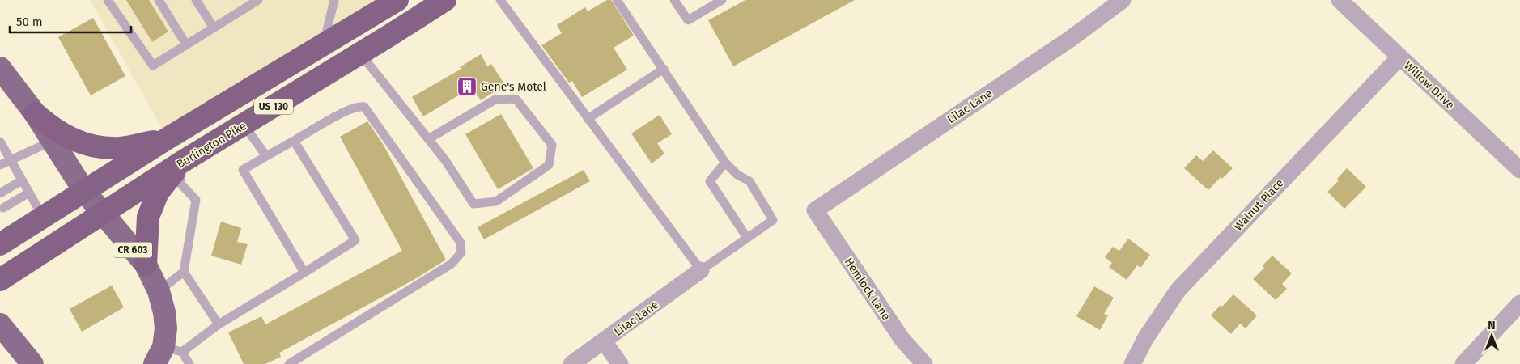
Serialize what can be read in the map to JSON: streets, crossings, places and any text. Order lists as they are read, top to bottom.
{
  "streets": {
    "highway": ["US 130", "Burlington Pike"],
    "main road": ["CR 603"],
    "street": [
      "Willow Drive",
      "Lilac Lane",
      "Walnut Place",
      "Hemlock Lane"
    ]
  },
  "crossings": [
    ["Willow Drive", "Walnut Place"],
    ["Lilac Lane", "Hemlock Lane"],
    ["US 130", "CR 603"],
    ["Burlington Pike", "CR 603"]
  ],
  "places": {
    "building": ["Gene's Motel"]
  },
  "scale_bar": "50 m",
  "north": "top"
}
